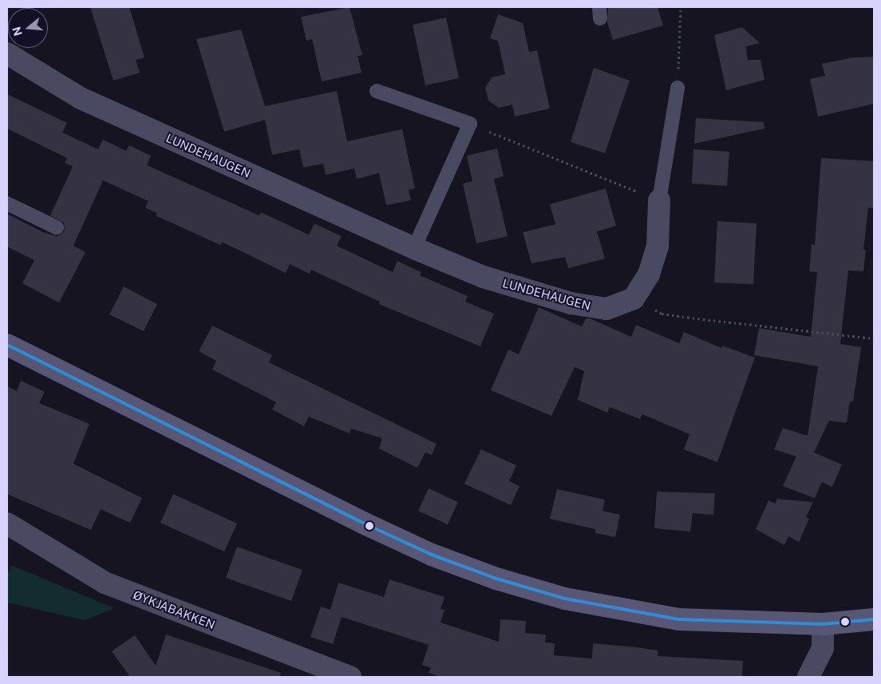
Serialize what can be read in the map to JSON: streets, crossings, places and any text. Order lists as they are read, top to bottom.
{
  "streets": {
    "street": ["LUNDEHAUGEN", "ØYKJABAKKEN"]
  },
  "north": "left"
}
